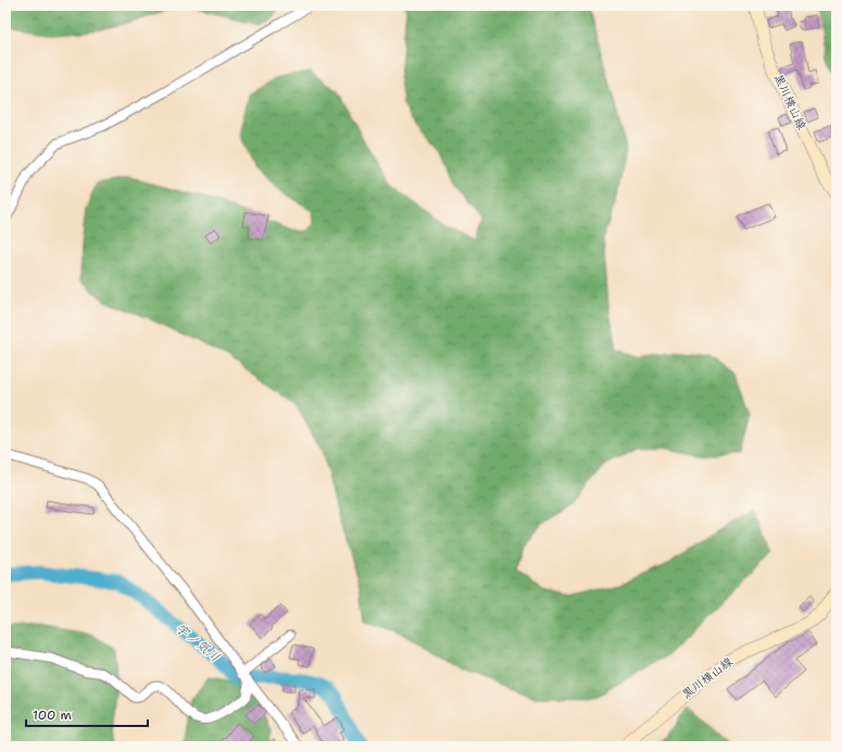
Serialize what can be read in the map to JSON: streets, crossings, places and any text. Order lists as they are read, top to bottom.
{
  "streets": {
    "main road": ["黒川横山線"]
  },
  "water": ["宇ノ気川"],
  "scale_bar": "100 m"
}
